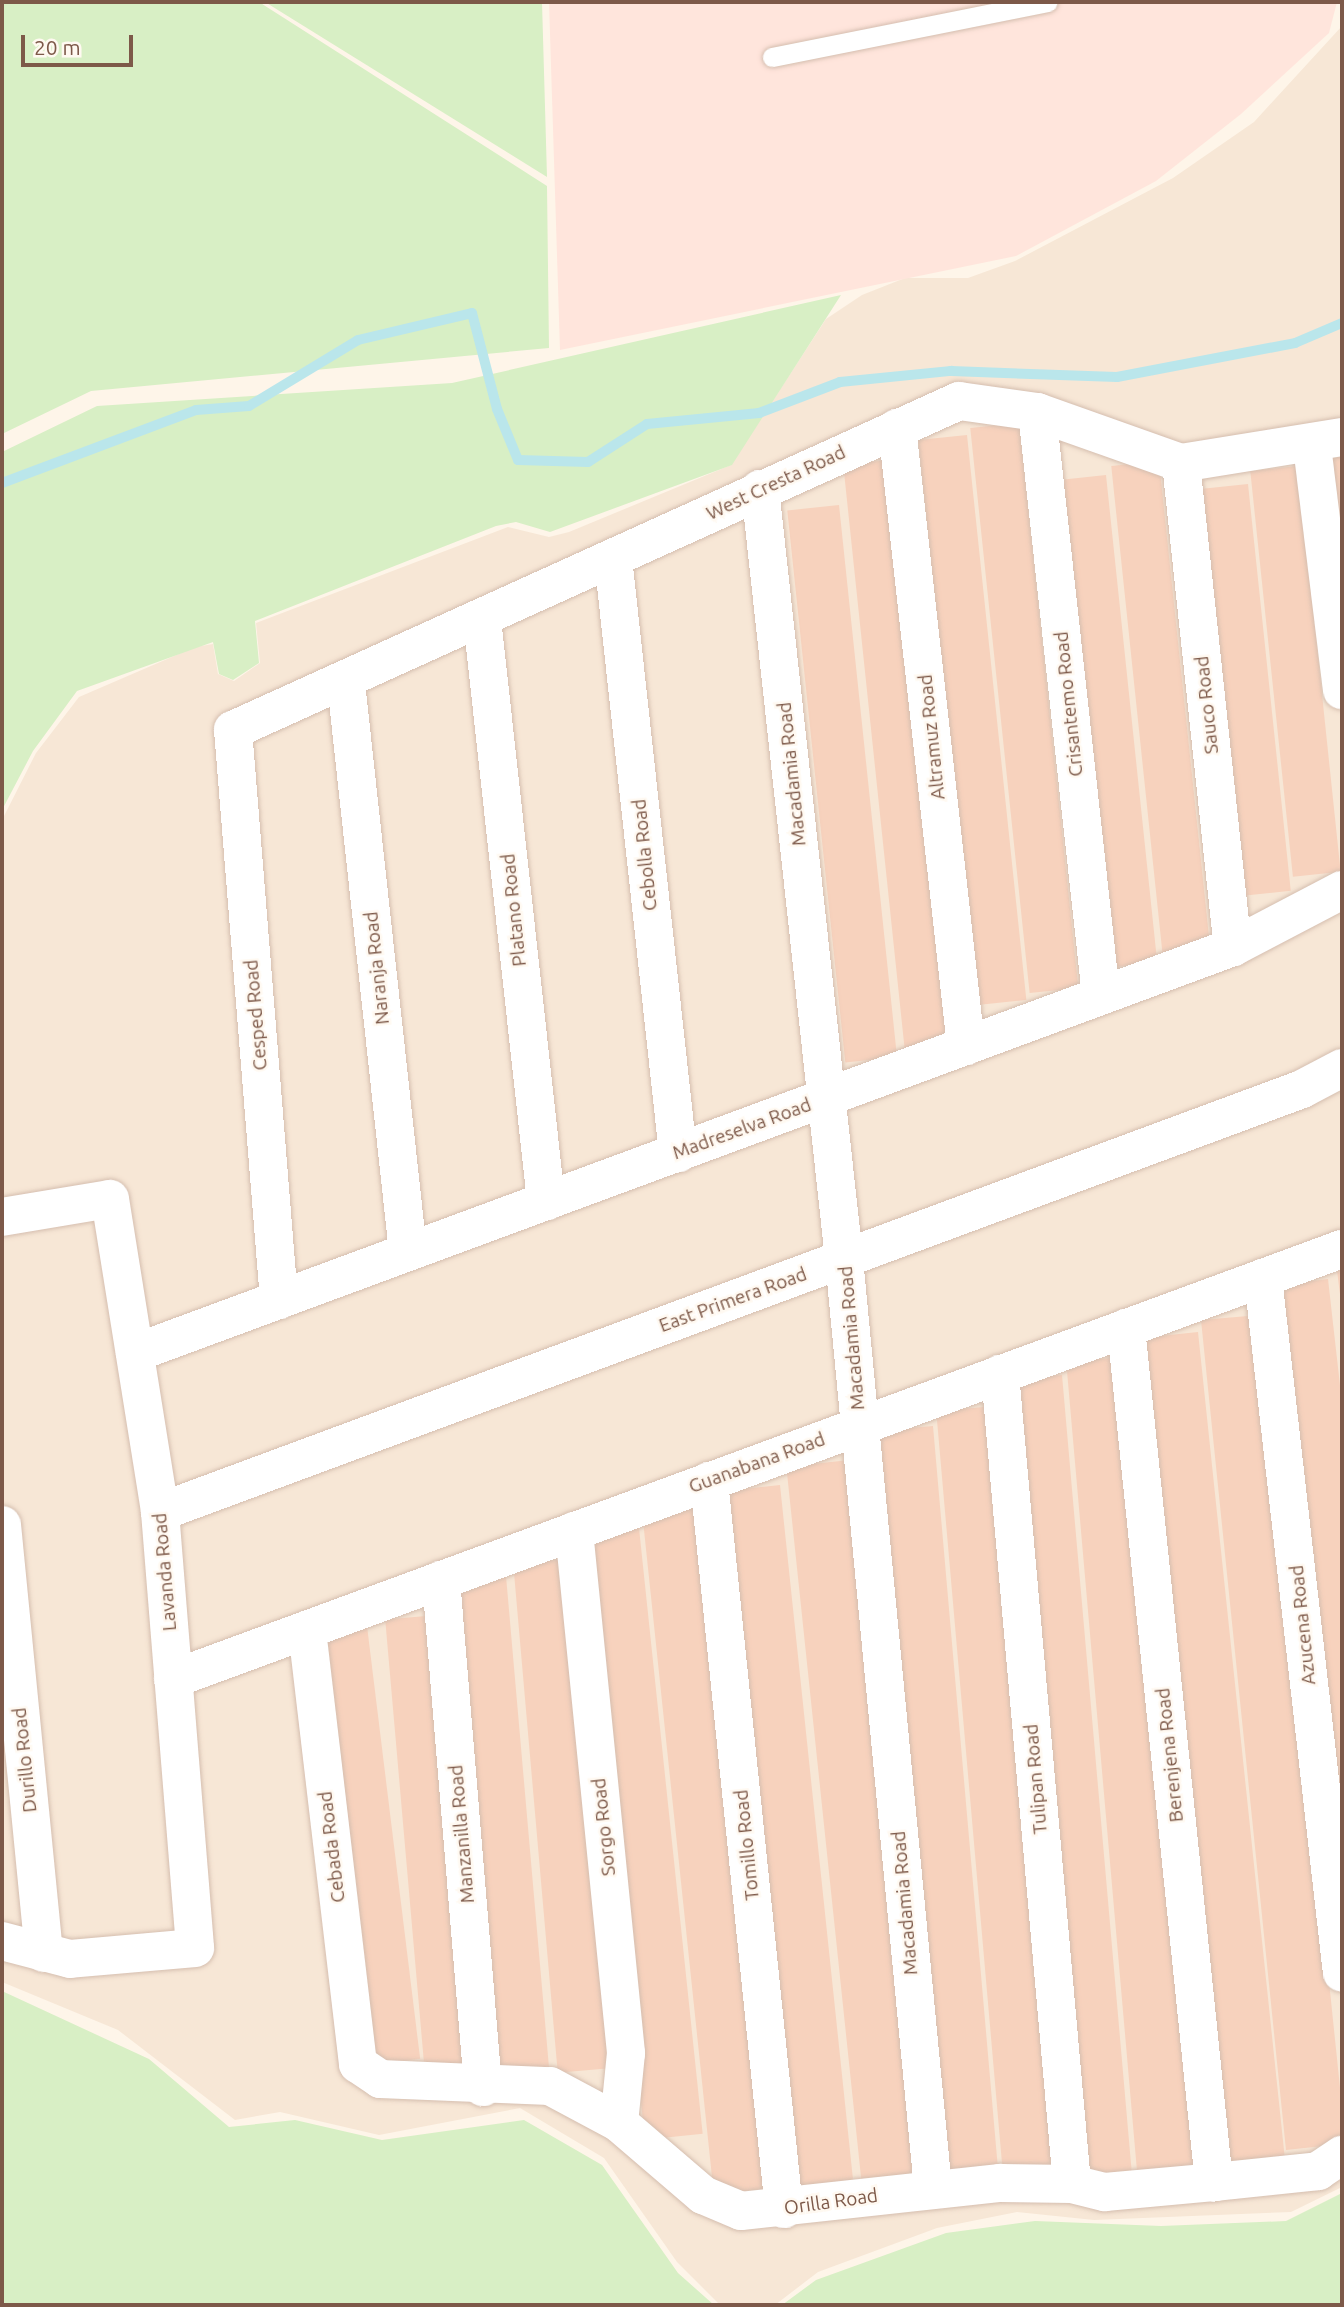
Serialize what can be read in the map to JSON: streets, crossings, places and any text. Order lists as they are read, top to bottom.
{
  "streets": {
    "street": [
      "West Cresta Road",
      "Crisantemo Road",
      "Sauco Road",
      "Altramuz Road",
      "Macadamia Road",
      "Cebolla Road",
      "Platano Road",
      "Naranja Road",
      "Cesped Road",
      "Madreselva Road",
      "East Primera Road",
      "Guanabana Road",
      "Lavanda Road",
      "Azucena Road",
      "Berenjena Road",
      "Durillo Road",
      "Tulipan Road",
      "Sorgo Road",
      "Manzanilla Road",
      "Tomillo Road",
      "Cebada Road",
      "Orilla Road"
    ]
  },
  "crossings": [
    ["West Cresta Road", "Crisantemo Road"],
    ["West Cresta Road", "Sauco Road"],
    ["West Cresta Road", "Altramuz Road"],
    ["West Cresta Road", "Macadamia Road"],
    ["West Cresta Road", "Cebolla Road"],
    ["West Cresta Road", "Platano Road"],
    ["West Cresta Road", "Naranja Road"],
    ["West Cresta Road", "Cesped Road"],
    ["Crisantemo Road", "Madreselva Road"],
    ["Sauco Road", "Madreselva Road"],
    ["Altramuz Road", "Madreselva Road"],
    ["Macadamia Road", "Madreselva Road"],
    ["Macadamia Road", "East Primera Road"],
    ["Macadamia Road", "Guanabana Road"],
    ["Macadamia Road", "Orilla Road"],
    ["Cebolla Road", "Madreselva Road"],
    ["Platano Road", "Madreselva Road"],
    ["Naranja Road", "Madreselva Road"],
    ["Cesped Road", "Madreselva Road"],
    ["Madreselva Road", "Lavanda Road"],
    ["East Primera Road", "Lavanda Road"],
    ["Guanabana Road", "Lavanda Road"],
    ["Guanabana Road", "Azucena Road"],
    ["Guanabana Road", "Berenjena Road"],
    ["Guanabana Road", "Tulipan Road"],
    ["Guanabana Road", "Sorgo Road"],
    ["Guanabana Road", "Manzanilla Road"],
    ["Guanabana Road", "Tomillo Road"],
    ["Guanabana Road", "Cebada Road"],
    ["Lavanda Road", "Durillo Road"],
    ["Berenjena Road", "Orilla Road"],
    ["Tulipan Road", "Orilla Road"],
    ["Sorgo Road", "Orilla Road"],
    ["Manzanilla Road", "Orilla Road"],
    ["Tomillo Road", "Orilla Road"],
    ["Cebada Road", "Orilla Road"]
  ],
  "scale_bar": "20 m"
}
